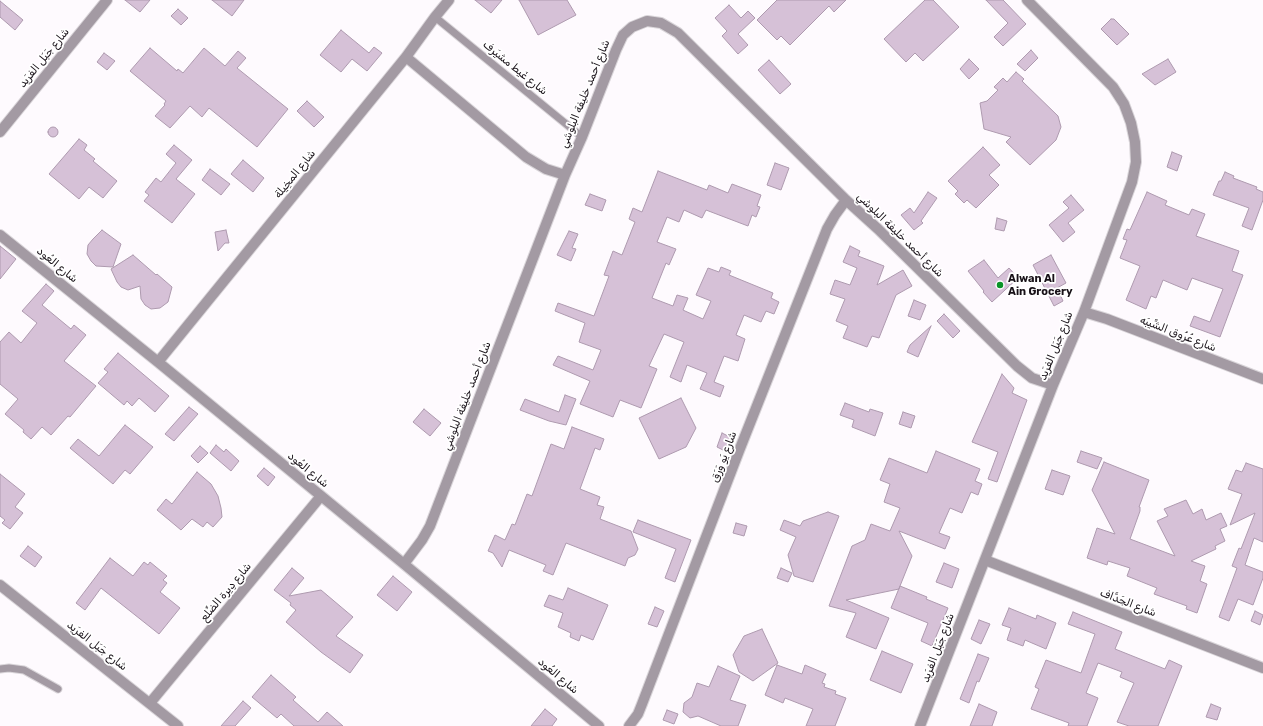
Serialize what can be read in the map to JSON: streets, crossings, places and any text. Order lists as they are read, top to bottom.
{
  "streets": {
    "street": [
      "شارع جَبَل الفرَيد",
      "شارع أحمد خليفة البلوشي",
      "شارع المخِيلة",
      "شارع العُود",
      "شارع عُرُوق الشِّيبَه",
      "شارع يَو وَرَق",
      "شارع دِيرة الضِّلع",
      "شارع الجَدَّاف"
    ],
    "lane": ["شارع غَيط مشيَرف"]
  },
  "crossings": [
    ["شارع جَبَل الفرَيد", "شارع أحمد خليفة البلوشي"],
    ["شارع جَبَل الفرَيد", "شارع عُرُوق الشِّيبَه"],
    ["شارع جَبَل الفرَيد", "شارع دِيرة الضِّلع"],
    ["شارع جَبَل الفرَيد", "شارع الجَدَّاف"],
    ["شارع غَيط مشيَرف", "شارع أحمد خليفة البلوشي"],
    ["شارع غَيط مشيَرف", "شارع المخِيلة"],
    ["شارع أحمد خليفة البلوشي", "شارع العُود"],
    ["شارع أحمد خليفة البلوشي", "شارع يَو وَرَق"],
    ["شارع المخِيلة", "شارع العُود"],
    ["شارع العُود", "شارع دِيرة الضِّلع"]
  ],
  "places": ["Alwan Al Ain Grocery"]
}
